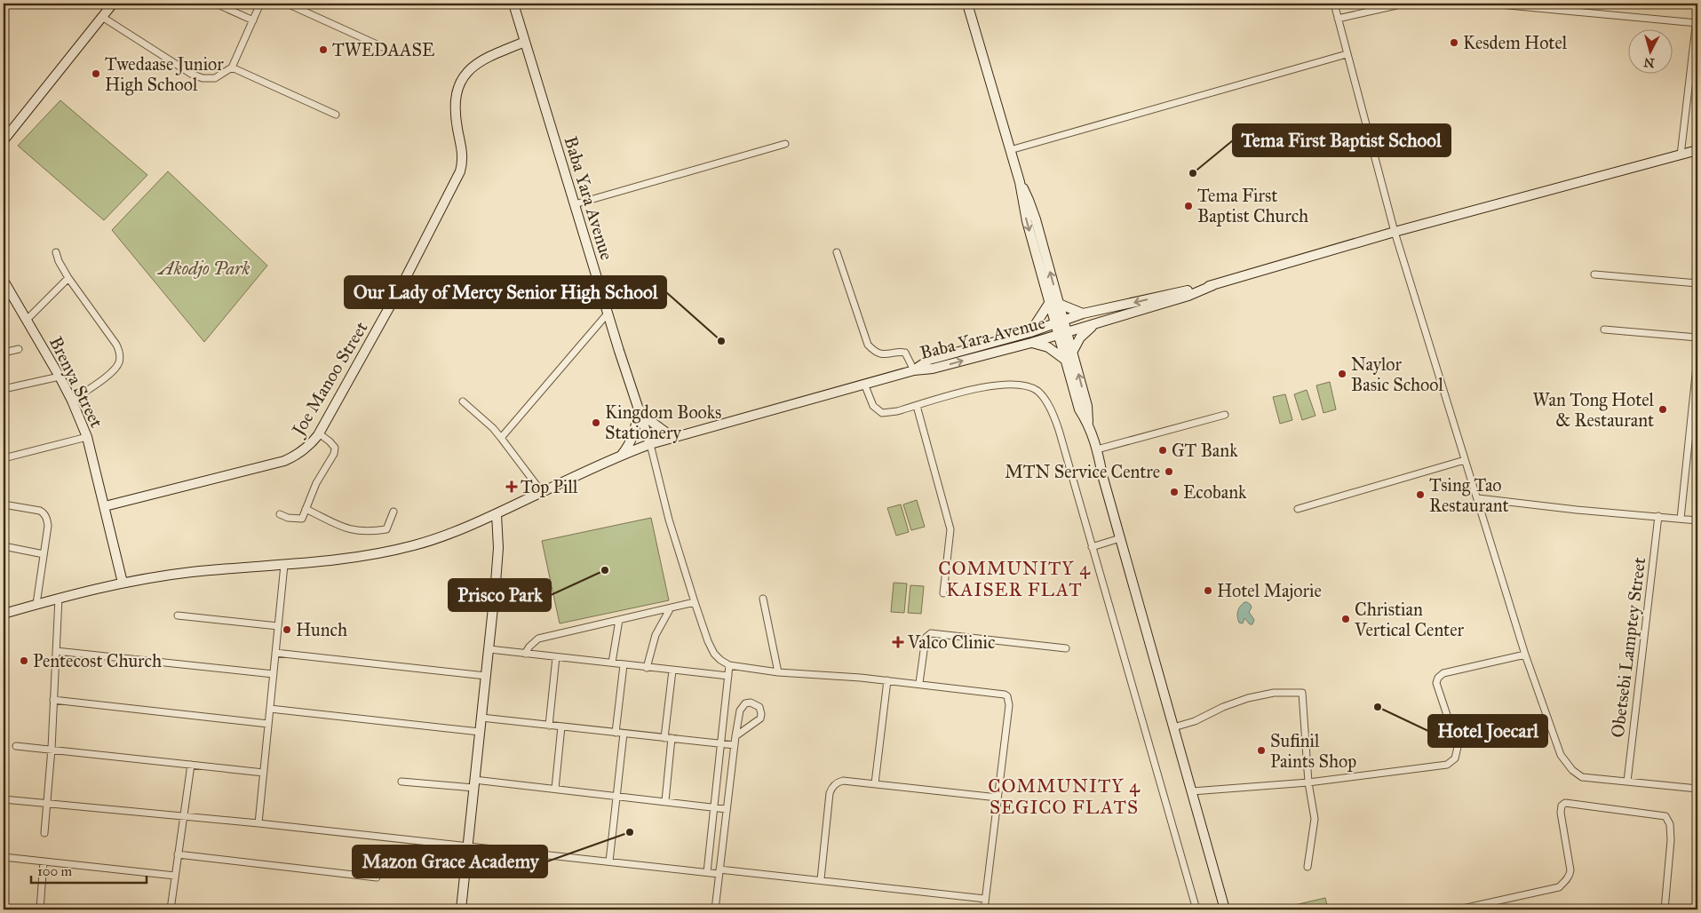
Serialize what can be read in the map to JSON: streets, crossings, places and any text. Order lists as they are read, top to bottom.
{
  "streets": {
    "main road": ["Baba Yara Avenue", "Joe Manoo Street", "Brenya Street"],
    "street": ["Obetsebi Lamptey Street"]
  },
  "crossings": [
    ["Baba Yara Avenue", "Joe Manoo Street"],
    ["Joe Manoo Street", "Brenya Street"]
  ],
  "districts": ["COMMUNITY 4 KAISER FLAT", "COMMUNITY 4 SEGICO FLATS"],
  "parks": ["Akodjo Park"],
  "places": {
    "other": [
      "Kesdem Hotel",
      "TWEDAASE",
      "Twedaase Junior High School",
      "Tema First Baptist School",
      "Tema First Baptist Church",
      "Our Lady of Mercy Senior High School",
      "Naylor Basic School",
      "Wan Tong Hotel & Restaurant",
      "Kingdom Books Stationery",
      "GT Bank",
      "MTN Service Centre",
      "Ecobank",
      "Tsing Tao Restaurant",
      "Prisco Park",
      "Hotel Majorie",
      "Christian Vertical Center",
      "Hunch",
      "Pentecost Church",
      "Hotel Joecarl",
      "Sufinil Paints Shop",
      "Mazon Grace Academy"
    ],
    "health": ["Top Pill", "Valco Clinic"]
  },
  "scale_bar": "100 m",
  "north": "bottom"
}
